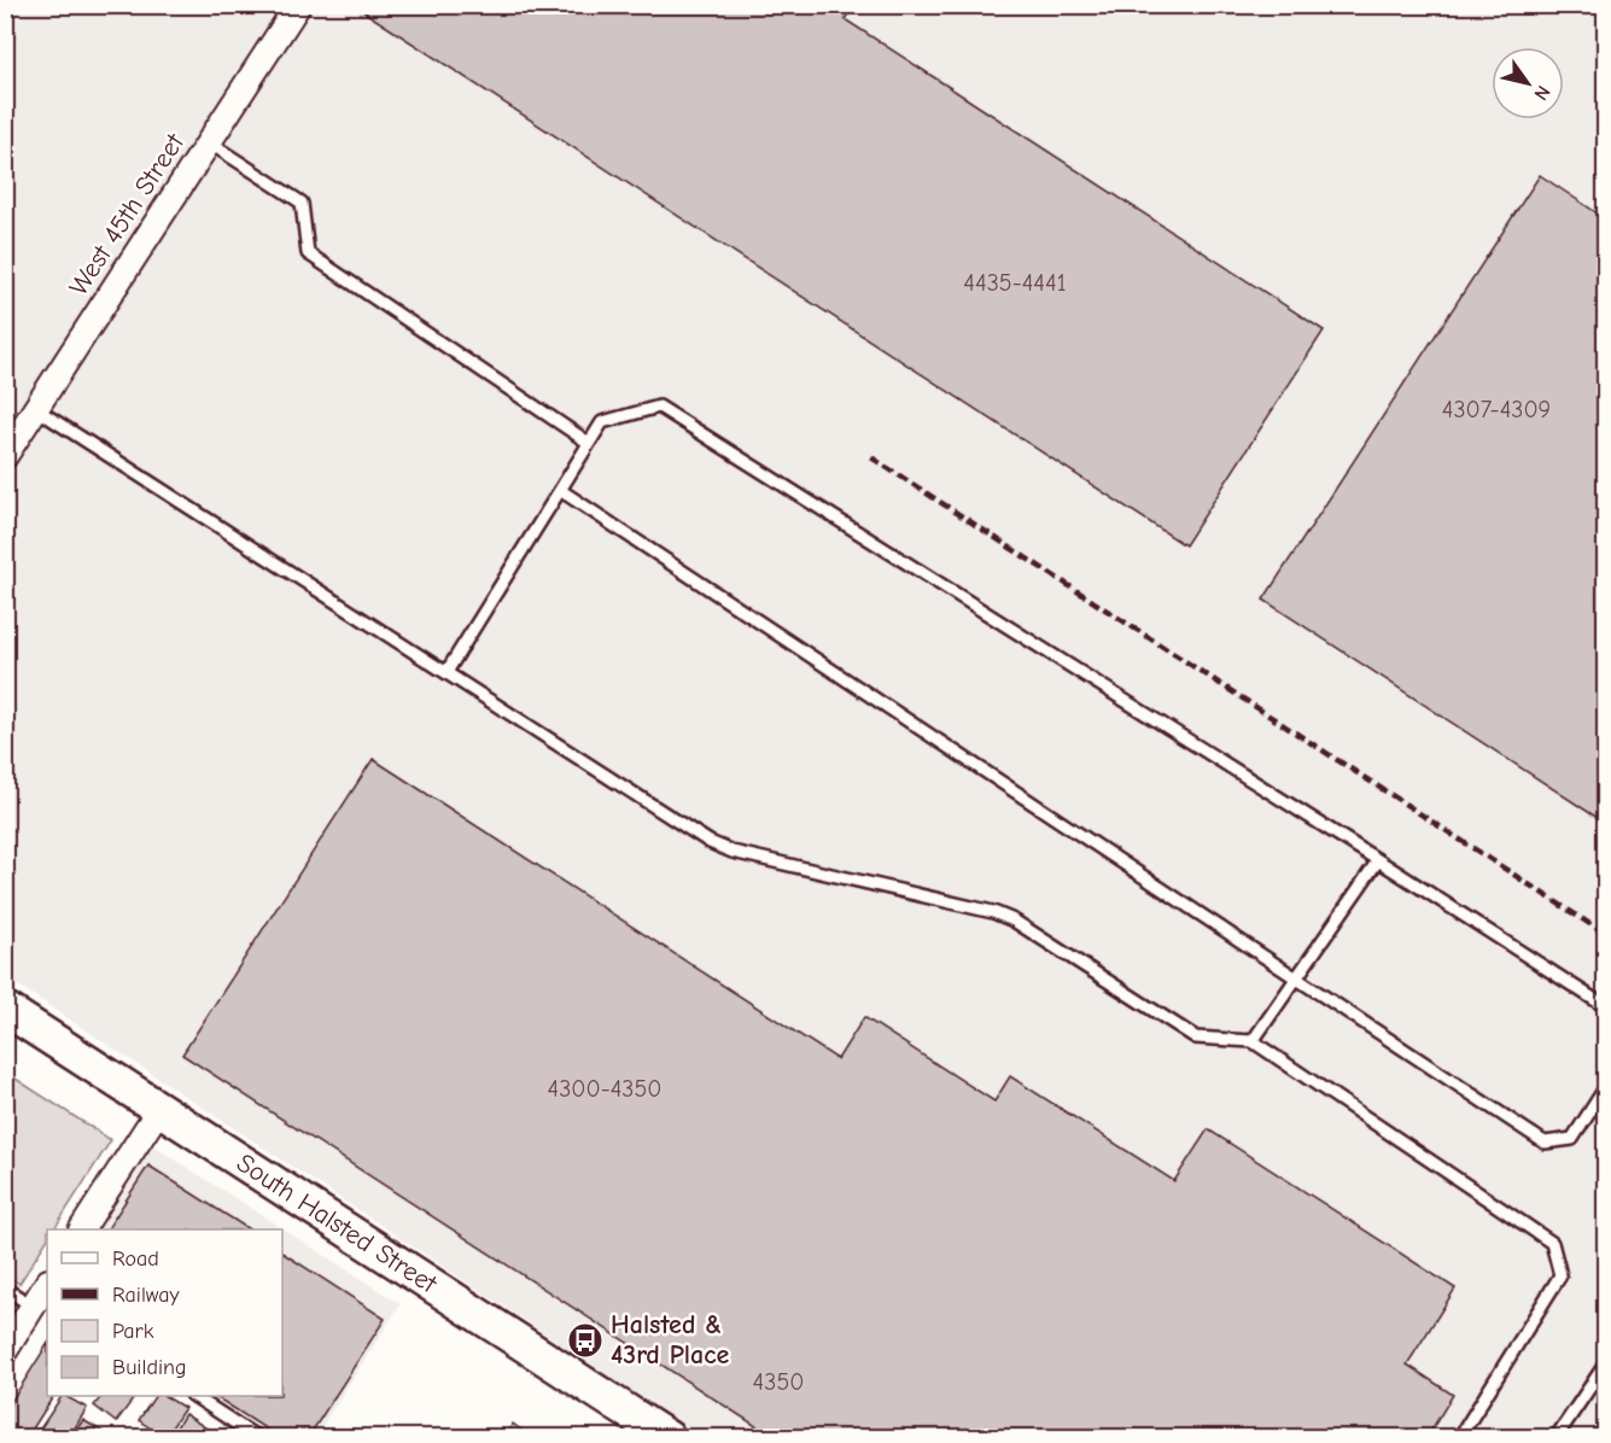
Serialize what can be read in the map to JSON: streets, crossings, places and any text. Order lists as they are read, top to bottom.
{
  "streets": {
    "main road": ["South Halsted Street"],
    "street": ["West 45th Street"]
  },
  "places": {
    "bus stop": ["Halsted & 43rd Place"]
  },
  "house_numbers": [
    "4435-4441",
    "4307-4309",
    "4300-4350",
    "4350"
  ],
  "legend": [
    "Road",
    "Railway",
    "Park",
    "Building"
  ],
  "north": "bottom right"
}
